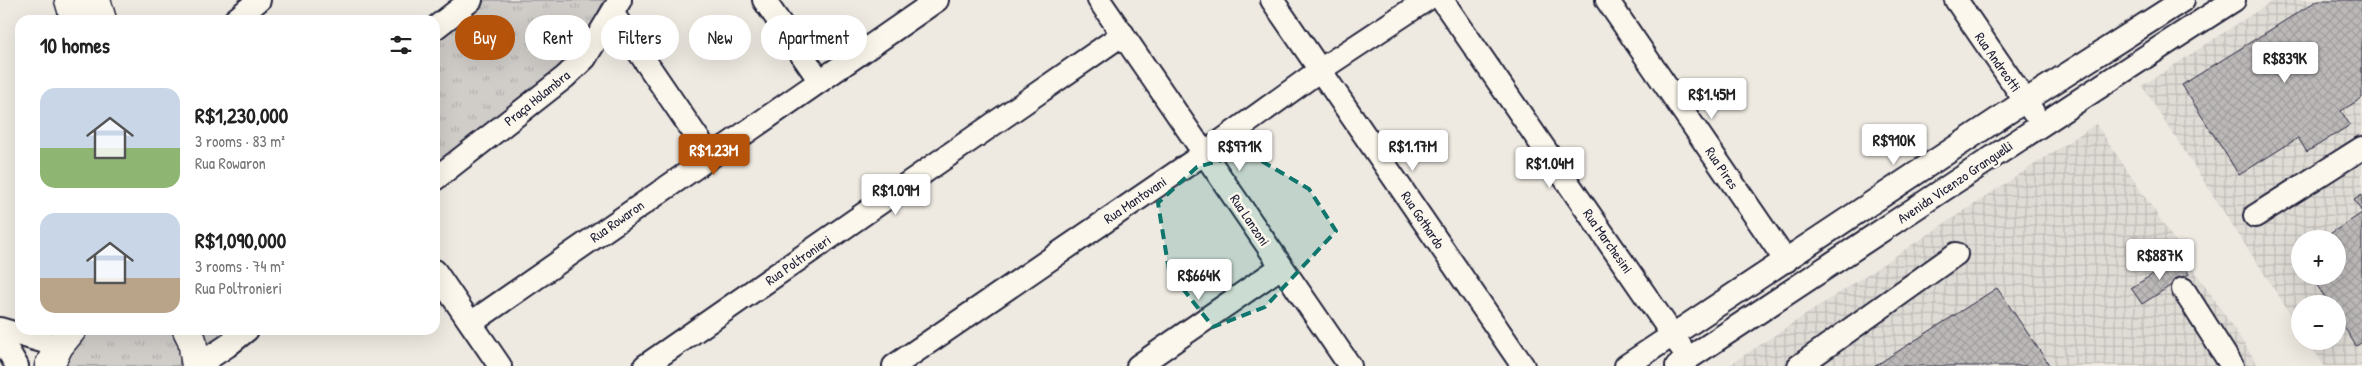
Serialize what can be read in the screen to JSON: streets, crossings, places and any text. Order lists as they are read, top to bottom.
{
  "streets": {
    "street": [
      "Rua Andreotti",
      "Praça Holambra",
      "Rua Pires",
      "Avenida Vicenzo Granguelli",
      "Rua Mantovani",
      "Rua Lanzoni",
      "Rua Gothardo",
      "Rua Rowaron",
      "Rua Marchesini",
      "Rua Poltronieri"
    ]
  },
  "crossings": [
    ["Rua Andreotti", "Avenida Vicenzo Granguelli"],
    ["Rua Pires", "Avenida Vicenzo Granguelli"],
    ["Avenida Vicenzo Granguelli", "Rua Marchesini"],
    ["Rua Mantovani", "Rua Lanzoni"],
    ["Rua Mantovani", "Rua Gothardo"],
    ["Rua Lanzoni", "Rua Poltronieri"]
  ],
  "page": {
    "chip": [
      "Buy",
      "Rent",
      "Filters",
      "New",
      "Apartment"
    ],
    "heading": "10 homes",
    "price": [
      "R$839K",
      "R$1.45M",
      "R$910K",
      "R$971K",
      "R$1.17M",
      "R$1.23M",
      "R$1.04M",
      "R$1.09M",
      "R$887K",
      "R$664K"
    ],
    "list": [
      {
        "name": "R$1,230,000",
        "note": "3 rooms · 83 m² · Rua Rowaron"
      },
      {
        "name": "R$1,090,000",
        "note": "3 rooms · 74 m² · Rua Poltronieri"
      }
    ],
    "map_buttons": ["+", "−"]
  }
}
